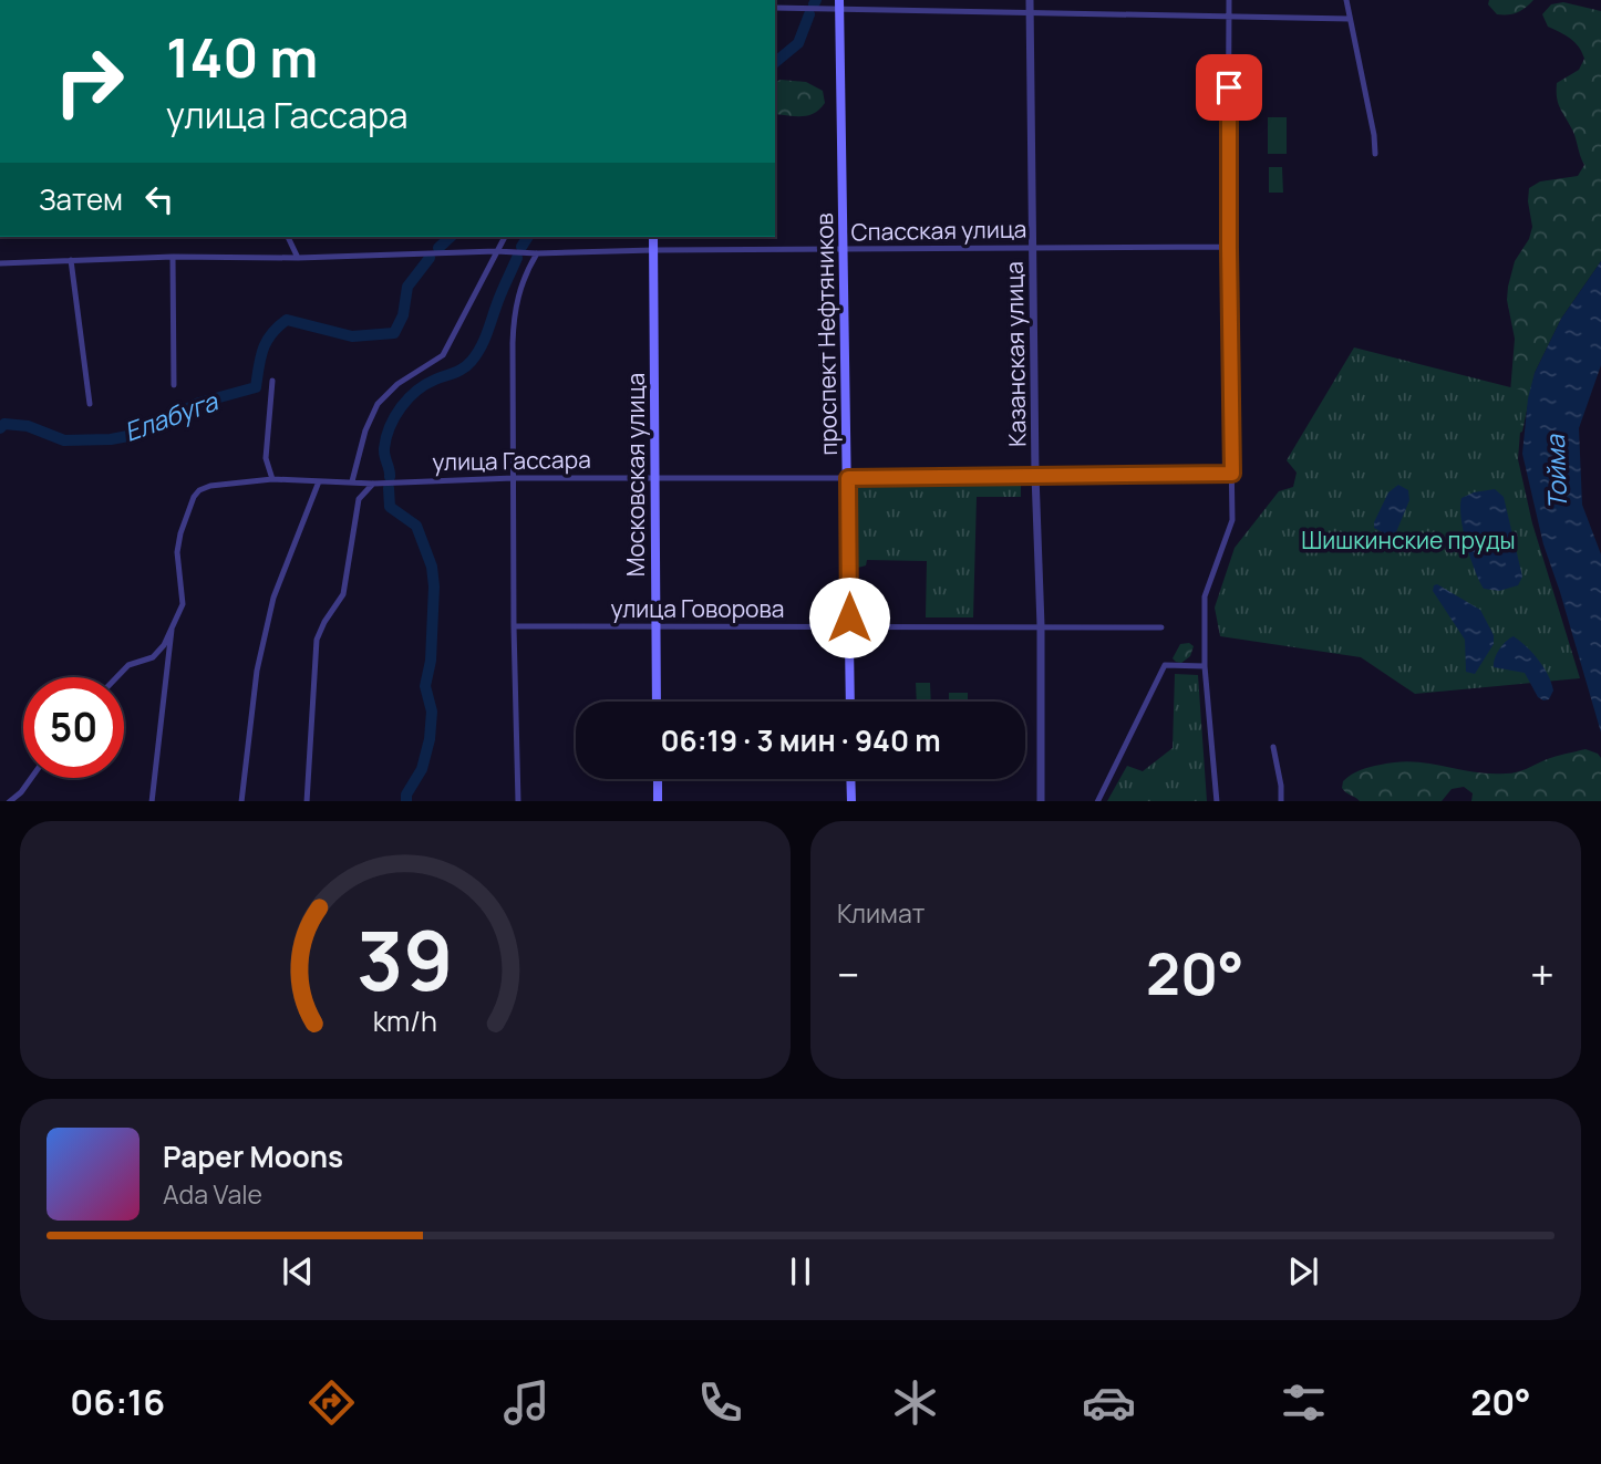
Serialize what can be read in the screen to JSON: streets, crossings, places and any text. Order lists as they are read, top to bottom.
{
  "streets": {
    "main road": ["проспект Нефтяников", "Московская улица"],
    "street": [
      "Спасская улица",
      "Казанская улица",
      "улица Гассара",
      "улица Говорова"
    ]
  },
  "crossings": [
    ["Спасская улица", "проспект Нефтяников"],
    ["Спасская улица", "Казанская улица"],
    ["Спасская улица", "Московская улица"],
    ["проспект Нефтяников", "улица Гассара"],
    ["проспект Нефтяников", "улица Говорова"],
    ["Казанская улица", "улица Гассара"],
    ["Казанская улица", "улица Говорова"],
    ["улица Гассара", "Московская улица"],
    ["Московская улица", "улица Говорова"]
  ],
  "water": ["Елабуга", "Тойма"],
  "parks": ["Шишкинские пруды"],
  "page": {
    "turn": ["140 m", "улица Гассара"],
    "then": "Затем",
    "limit": "50",
    "trip": "06:19 · 3 мин · 940 m",
    "tile": "Климат",
    "heat": ["−", "20°", "+"],
    "song": ["Paper Moons", "Ada Vale"],
    "tabs": ["06:16", "20°"],
    "gauge": ["39", "km/h"]
  }
}
